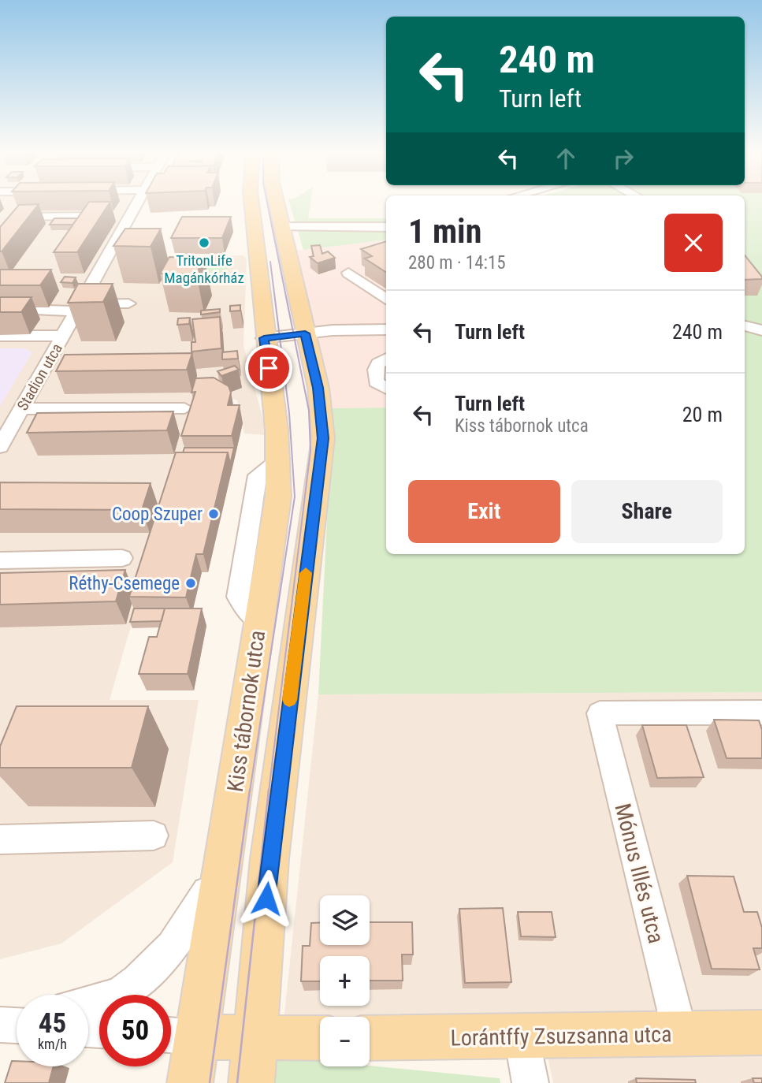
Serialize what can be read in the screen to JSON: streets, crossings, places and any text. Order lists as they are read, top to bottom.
{
  "streets": {
    "main road": ["Kiss tábornok utca", "Lorántffy Zsuzsanna utca"],
    "street": ["Stadion utca", "Mónus Illés utca"]
  },
  "crossings": [
    ["Mónus Illés utca", "Lorántffy Zsuzsanna utca"]
  ],
  "places": ["TritonLife Magánkórház", "Coop Szuper", "Réthy-Csemege"],
  "page": {
    "turn": ["240 m", "Turn left"],
    "heading": ["1 min", "280 m · 14:15"],
    "list": [
      {
        "name": "Turn left",
        "value": "240 m"
      },
      {
        "name": "Turn left",
        "note": "Kiss tábornok utca",
        "value": "20 m"
      }
    ],
    "buttons": ["Exit", "Share"],
    "map_buttons": ["+", "−"],
    "speed": "45 km/h",
    "limit": "50"
  }
}
